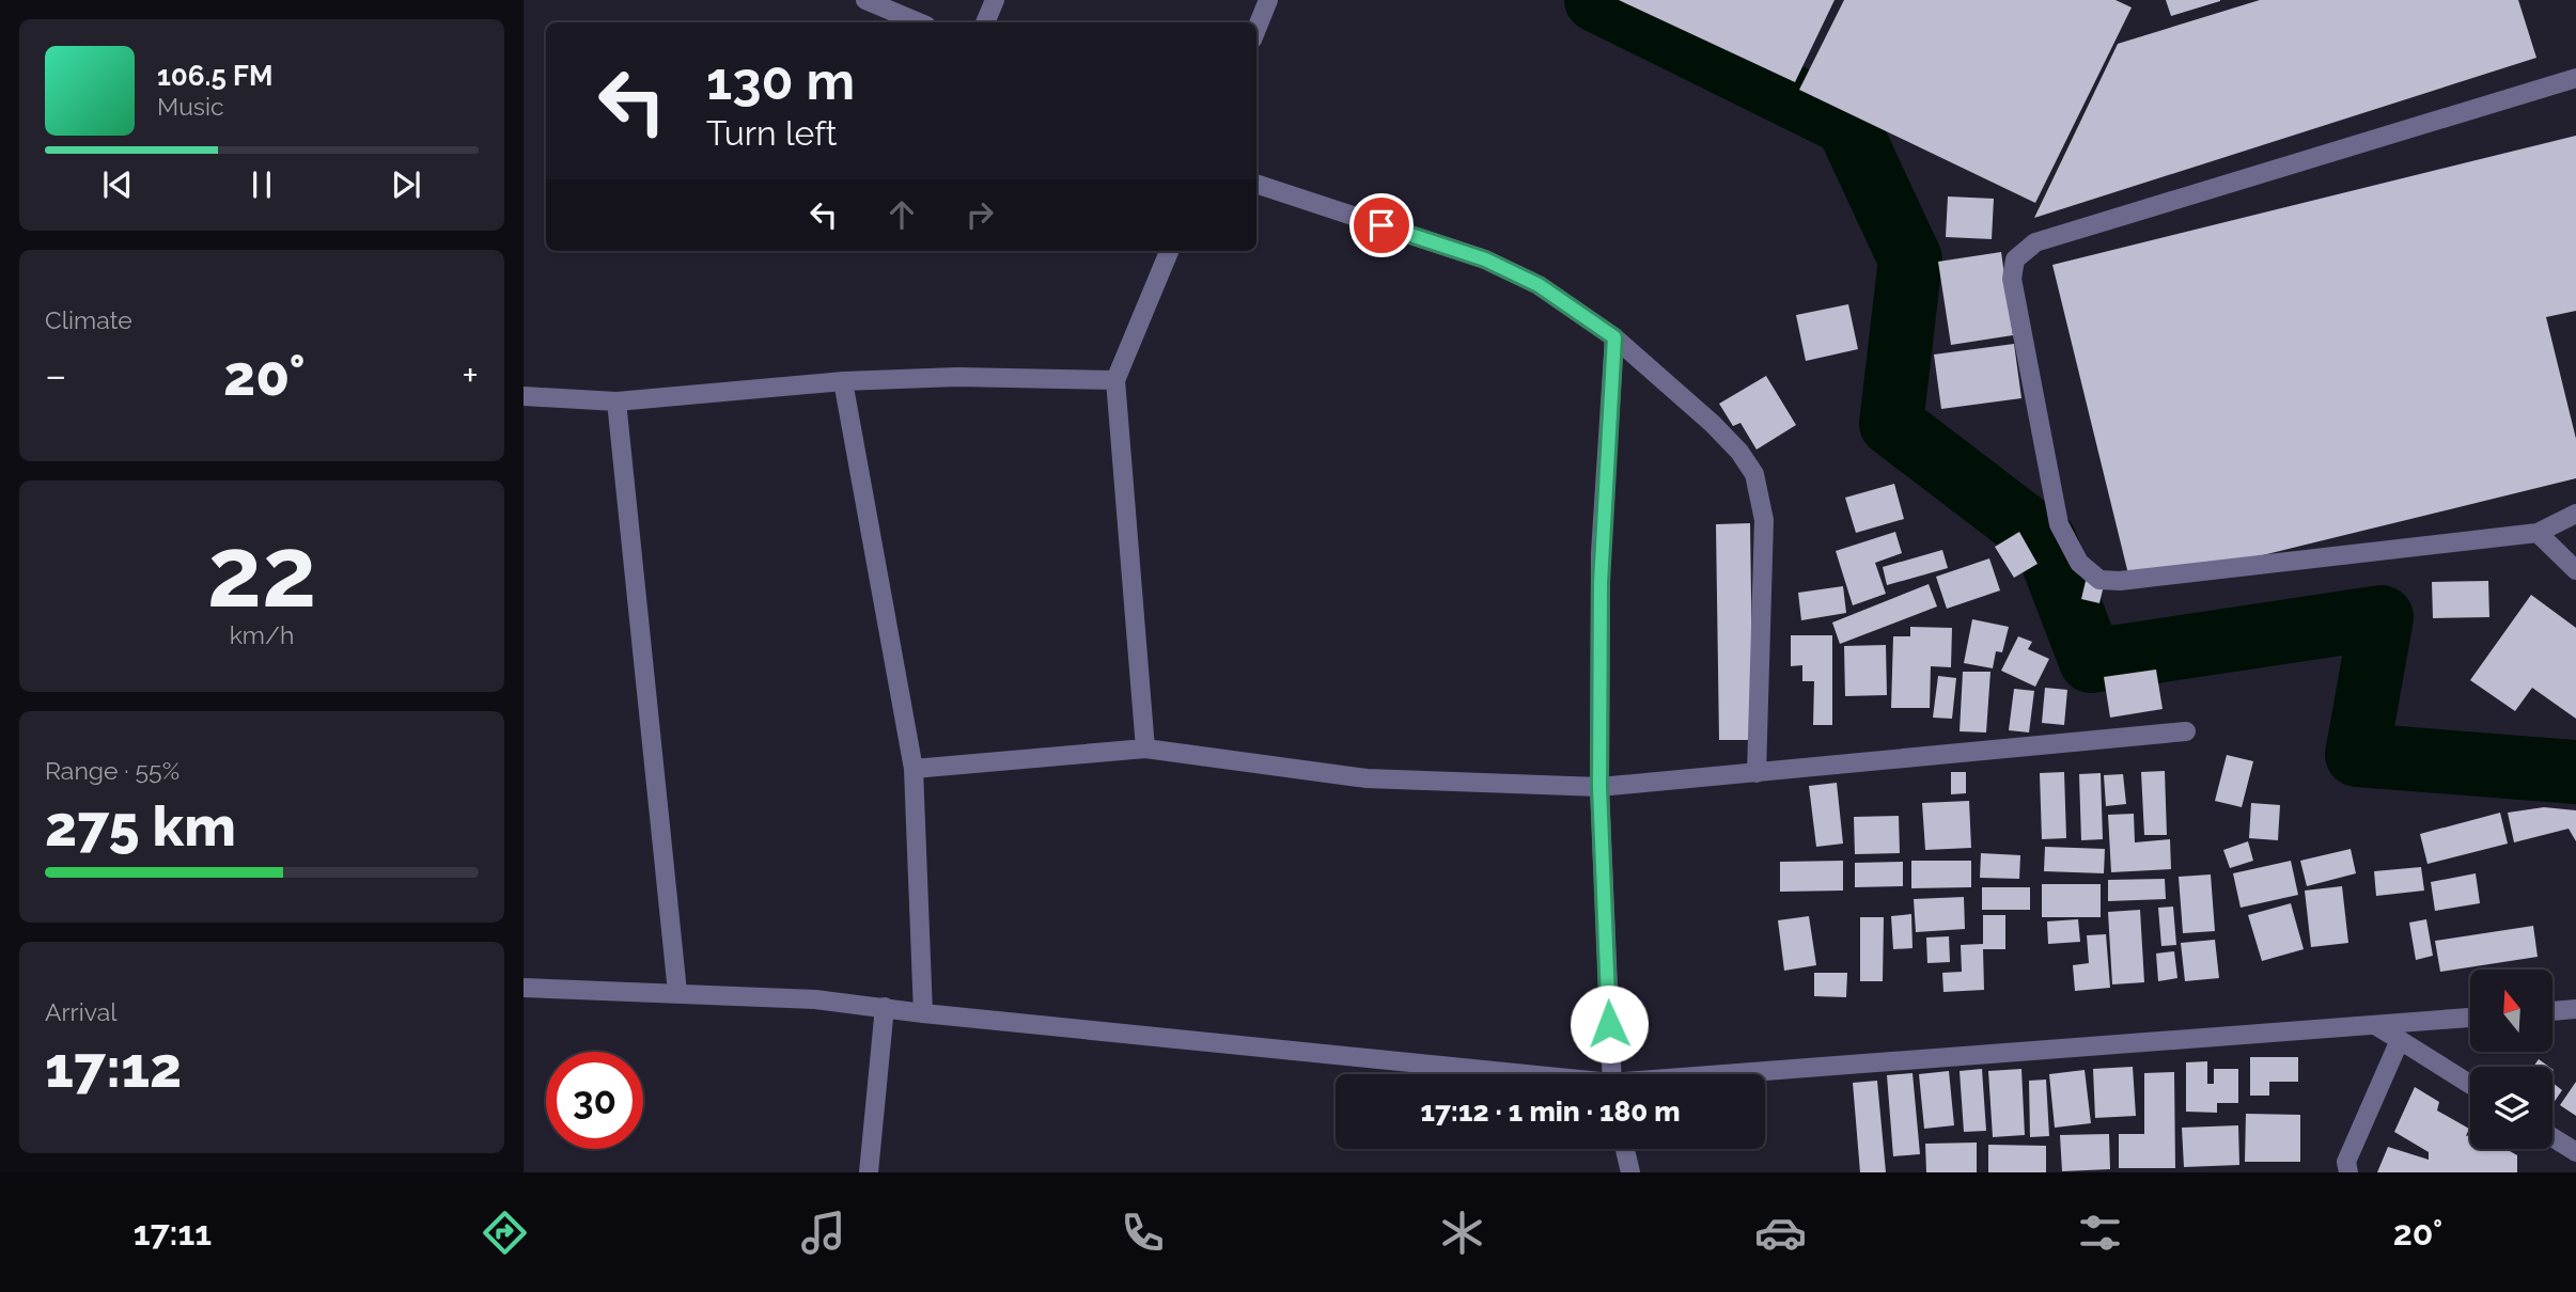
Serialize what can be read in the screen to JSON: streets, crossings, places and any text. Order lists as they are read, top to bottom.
{
  "north": "top",
  "page": {
    "turn": ["130 m", "Turn left"],
    "song": ["106.5 FM", "Music"],
    "tile": [
      "Climate",
      ["22", "km/h"],
      ["Range · 55%", "275 km"],
      ["Arrival", "17:12"]
    ],
    "heat": ["−", "20°", "+"],
    "limit": "30",
    "trip": "17:12 · 1 min · 180 m",
    "tabs": ["17:11", "20°"]
  }
}
